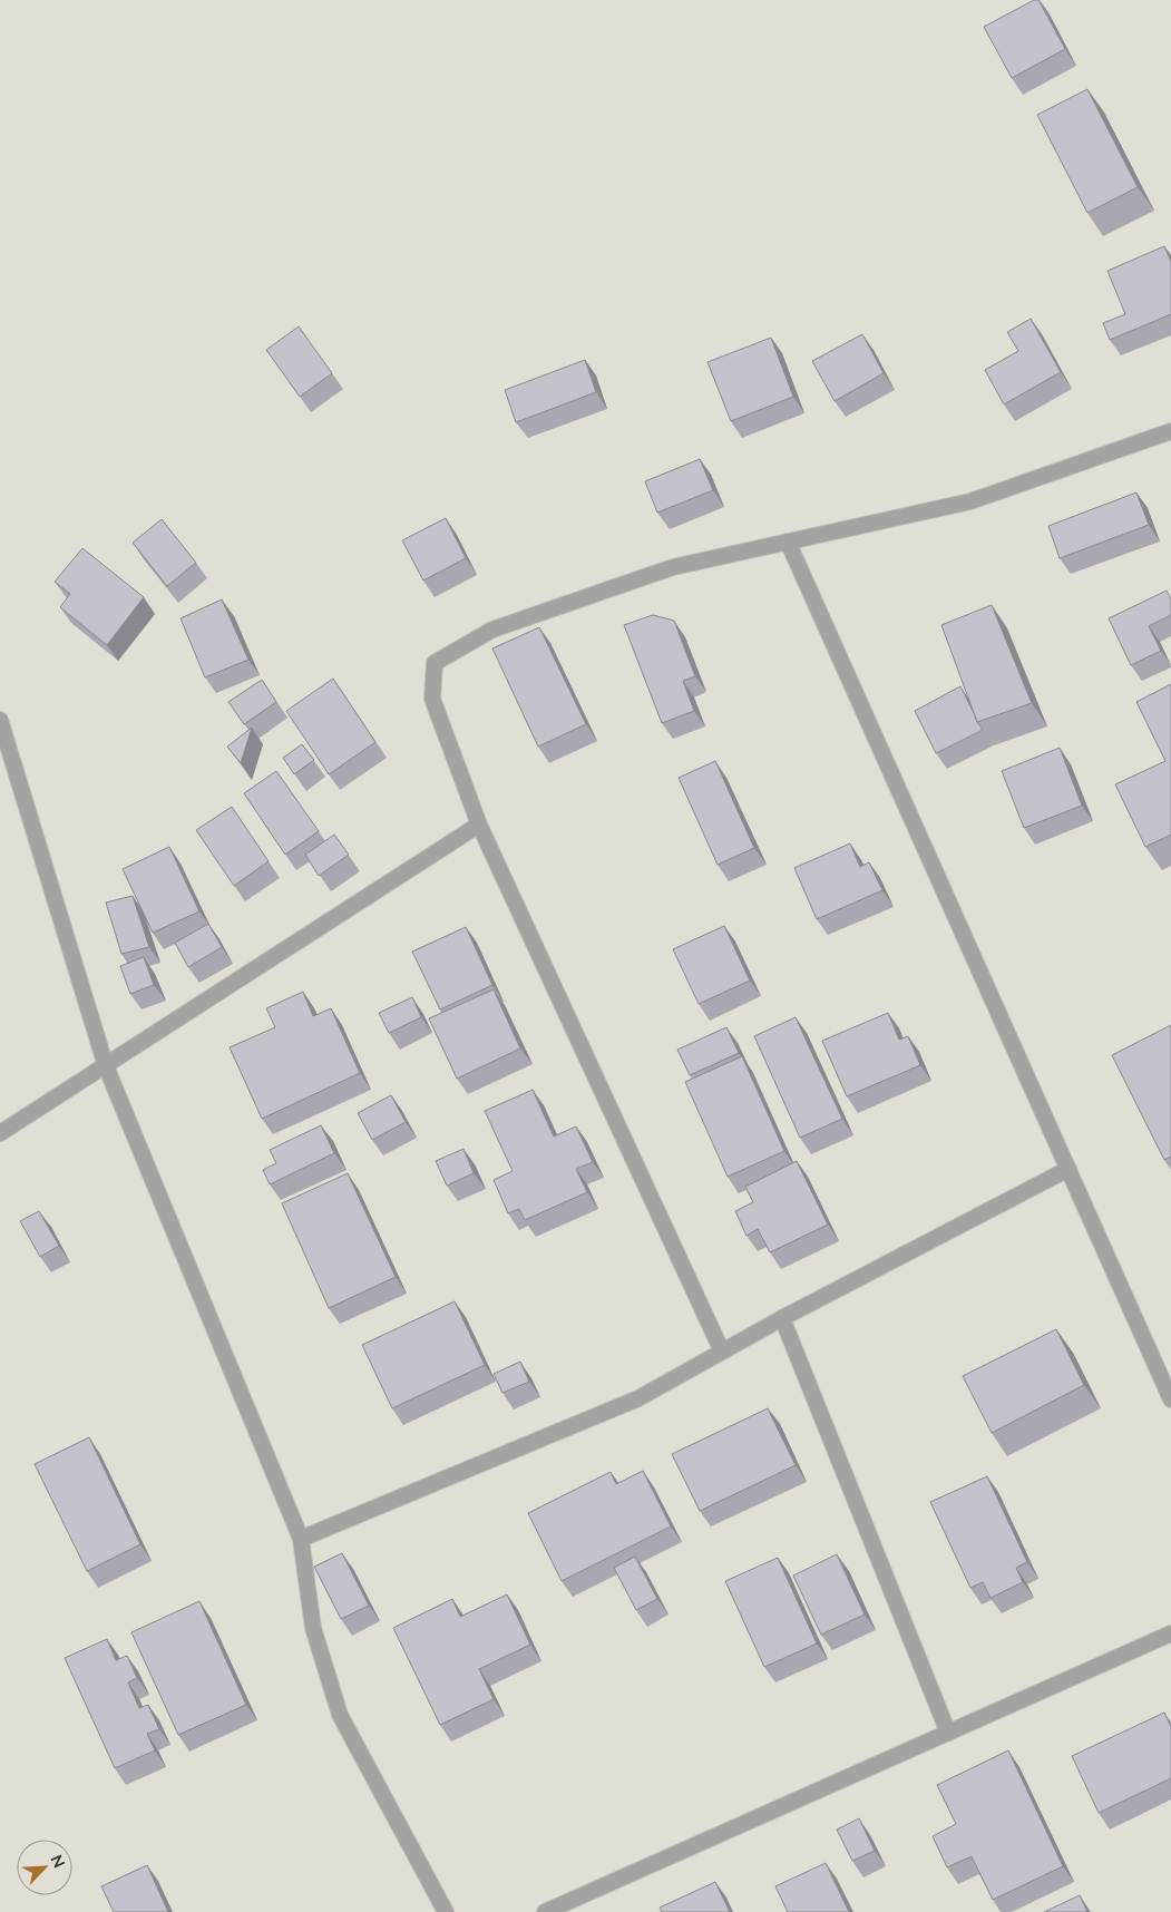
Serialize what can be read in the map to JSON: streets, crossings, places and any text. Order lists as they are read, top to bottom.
{
  "north": "top right"
}
